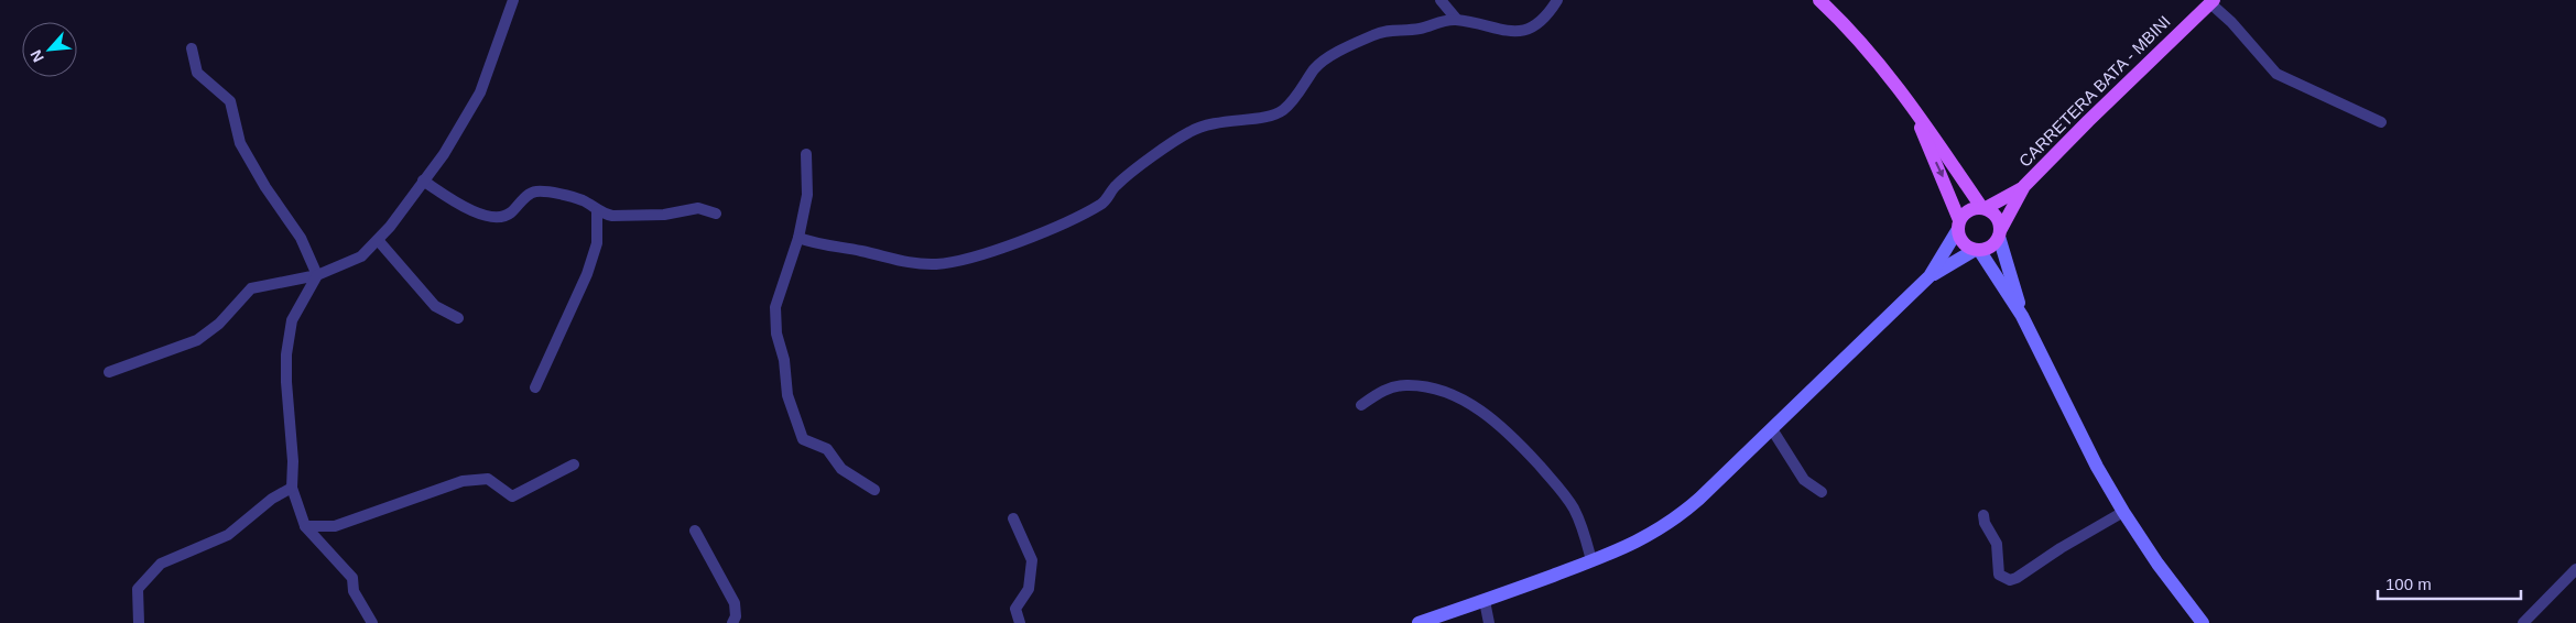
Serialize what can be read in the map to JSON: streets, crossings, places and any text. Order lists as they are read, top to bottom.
{
  "streets": {
    "main road": ["CARRETERA BATA - MBINI"]
  },
  "scale_bar": "100 m",
  "north": "bottom left"
}
